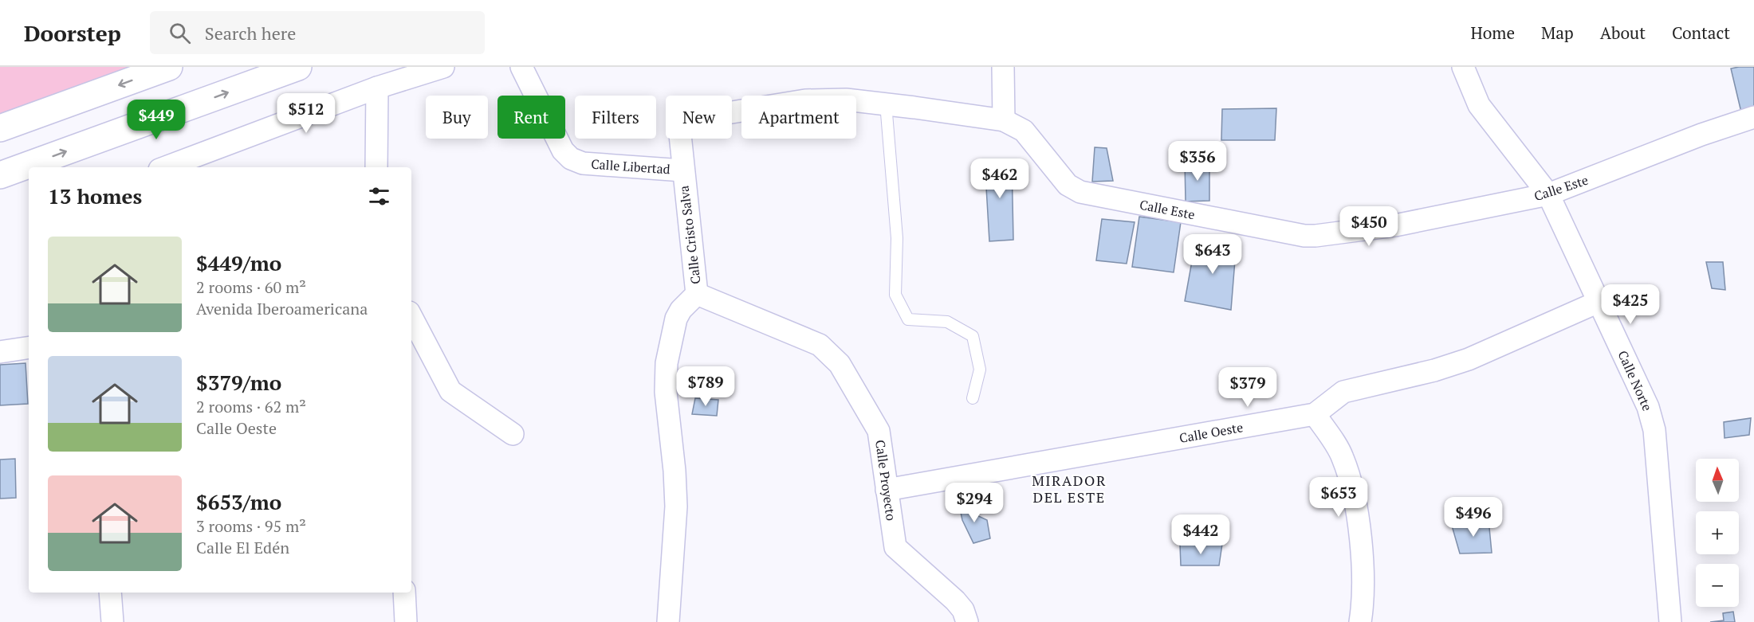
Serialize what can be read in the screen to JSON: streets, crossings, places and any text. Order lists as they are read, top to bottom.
{
  "streets": {
    "street": [
      "Calle Libertad",
      "Calle Este",
      "Calle Cristo Salva",
      "Calle Norte",
      "Calle Oeste",
      "Calle Proyecto"
    ]
  },
  "crossings": [
    ["Calle Libertad", "Calle Cristo Salva"],
    ["Calle Este", "Calle Norte"],
    ["Calle Cristo Salva", "Calle Proyecto"],
    ["Calle Norte", "Calle Oeste"],
    ["Calle Oeste", "Calle Proyecto"]
  ],
  "districts": ["MIRADOR DEL ESTE"],
  "north": "top",
  "page": {
    "header": "Doorstep",
    "search": "Search here",
    "nav": [
      "Home",
      "Map",
      "About",
      "Contact"
    ],
    "price": [
      "$512",
      "$449",
      "$356",
      "$462",
      "$450",
      "$643",
      "$425",
      "$789",
      "$379",
      "$653",
      "$294",
      "$496",
      "$442"
    ],
    "chip": [
      "Buy",
      "Rent",
      "Filters",
      "New",
      "Apartment"
    ],
    "heading": "13 homes",
    "list": [
      {
        "name": "$449/mo",
        "note": "2 rooms · 60 m² · Avenida Iberoamericana"
      },
      {
        "name": "$379/mo",
        "note": "2 rooms · 62 m² · Calle Oeste"
      },
      {
        "name": "$653/mo",
        "note": "3 rooms · 95 m² · Calle El Edén"
      }
    ],
    "map_buttons": ["+", "−"]
  }
}
